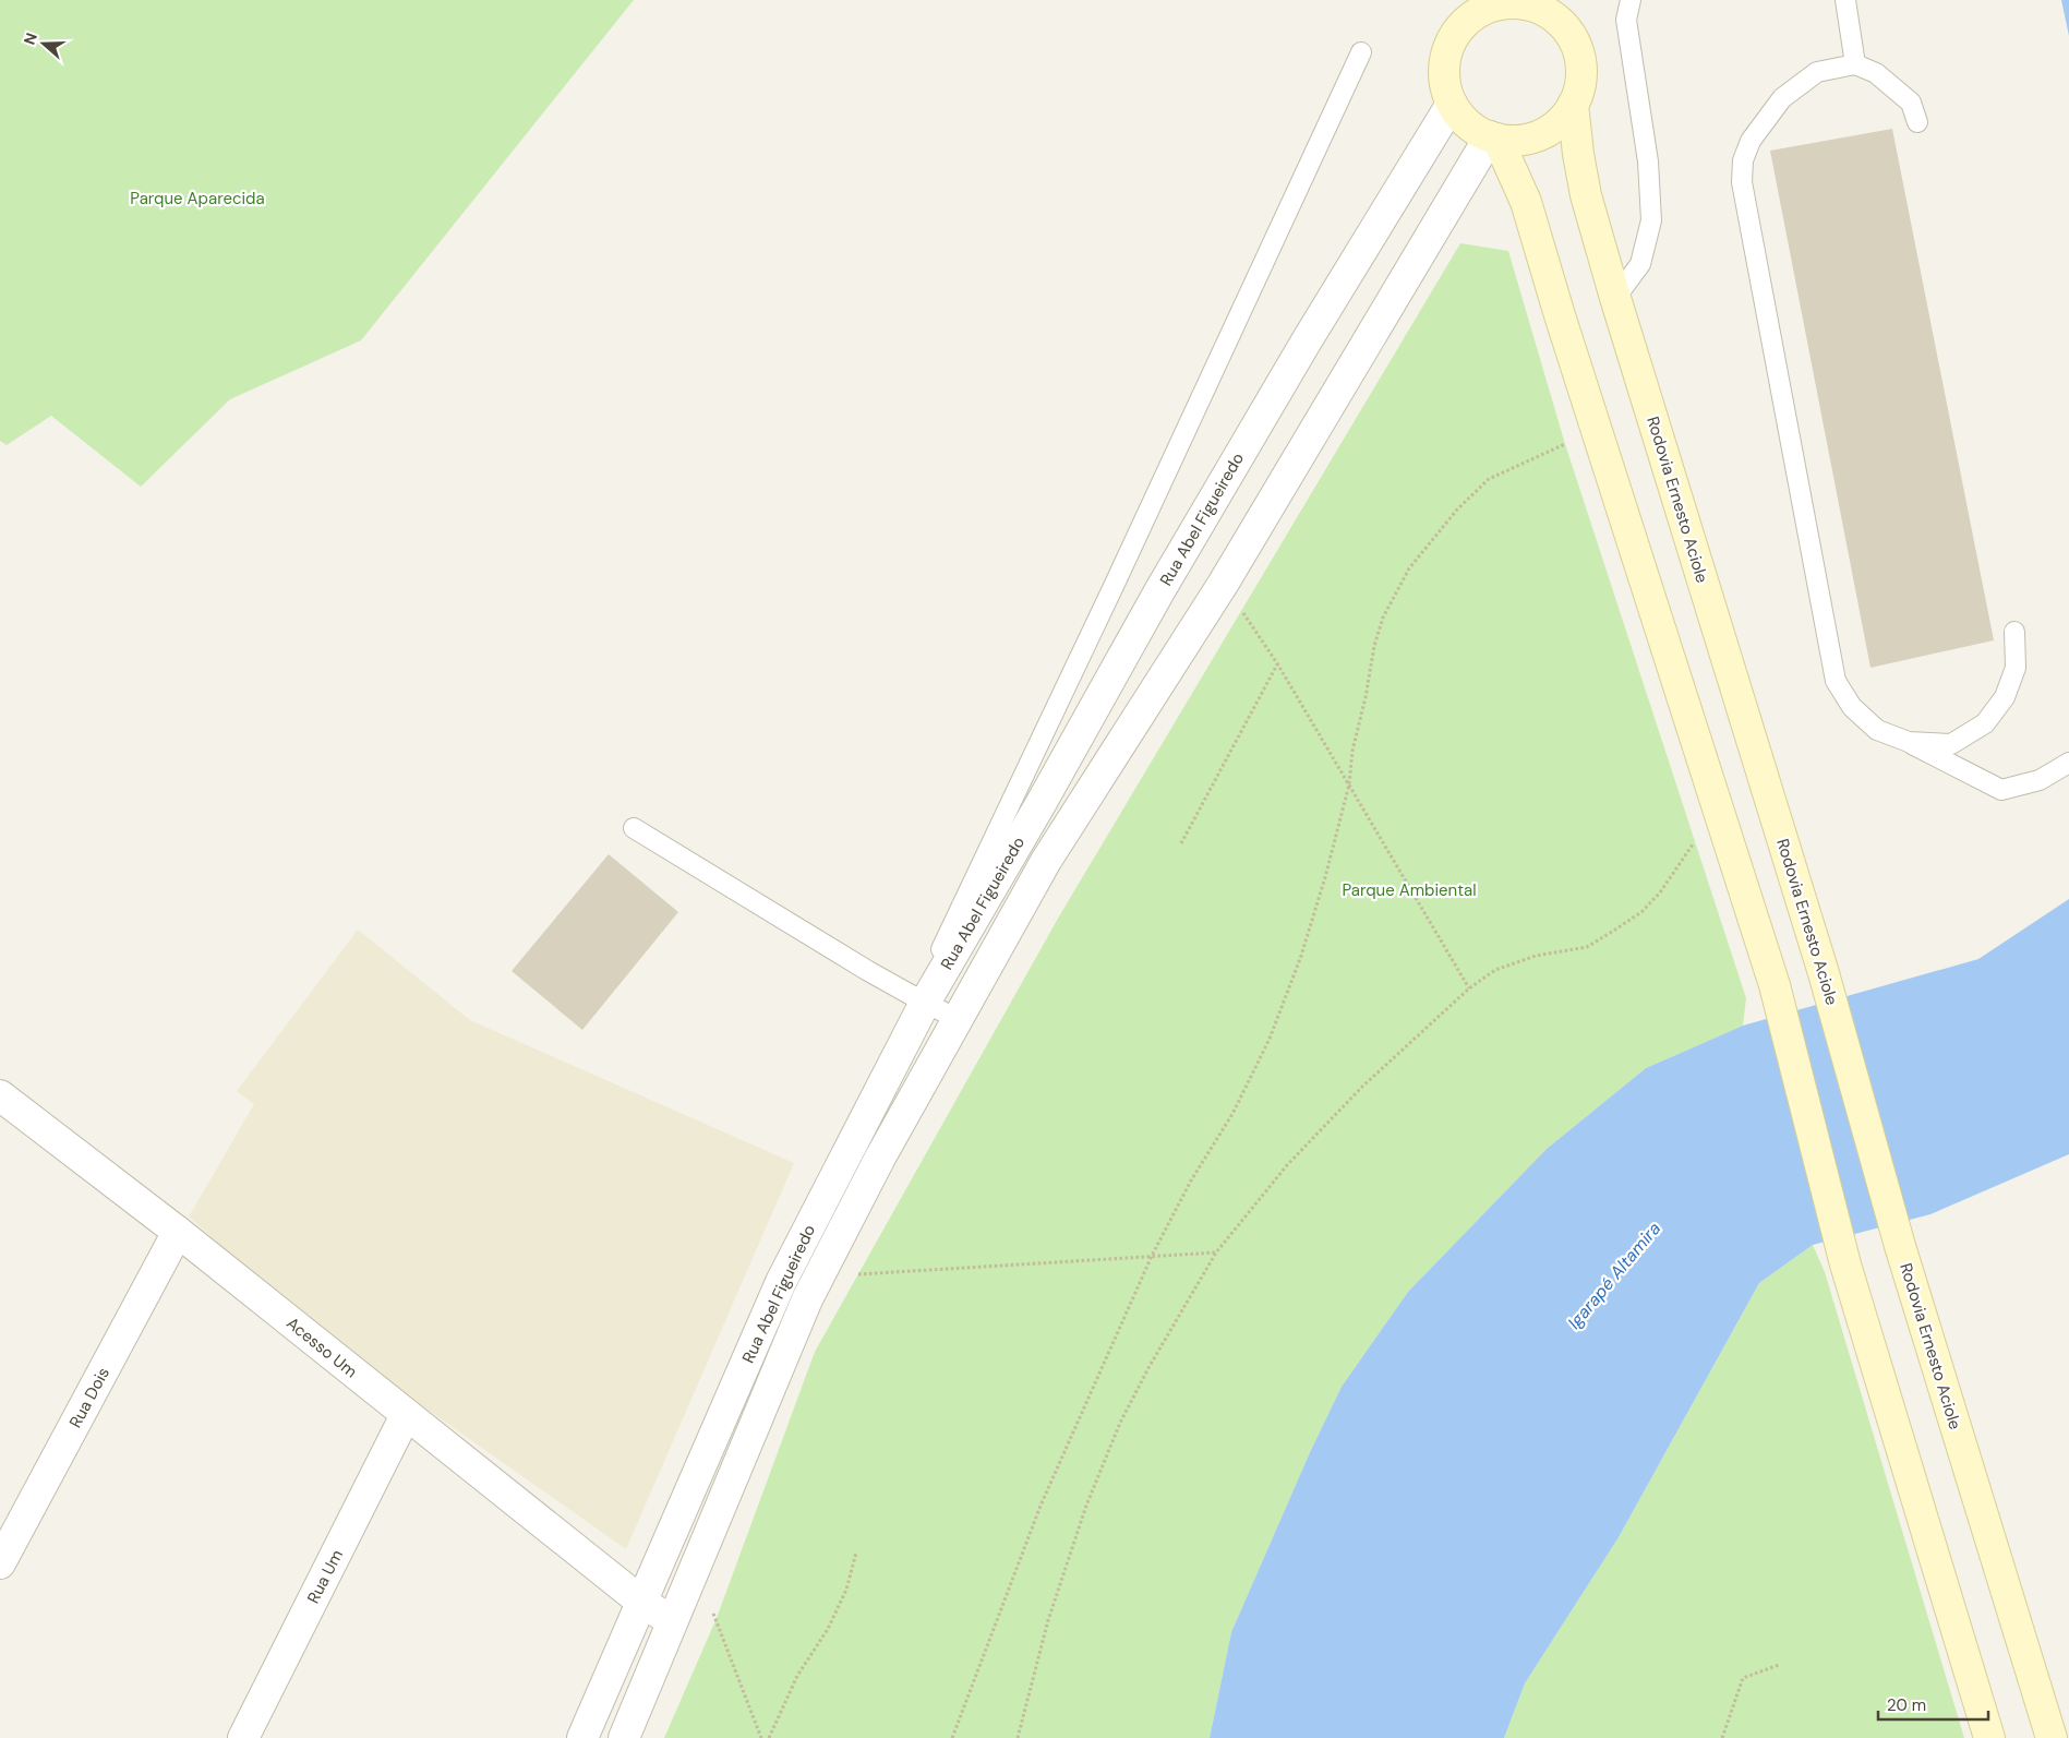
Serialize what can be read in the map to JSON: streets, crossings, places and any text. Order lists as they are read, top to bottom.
{
  "streets": {
    "main road": ["Rodovia Ernesto Aciole"],
    "street": [
      "Rua Abel Figueiredo",
      "Acesso Um",
      "Rua Dois",
      "Rua Um"
    ]
  },
  "crossings": [
    ["Rodovia Ernesto Aciole", "Rua Abel Figueiredo"],
    ["Rua Abel Figueiredo", "Acesso Um"],
    ["Acesso Um", "Rua Dois"],
    ["Acesso Um", "Rua Um"]
  ],
  "water": ["Igarapé Altamira"],
  "parks": ["Parque Aparecida", "Parque Ambiental"],
  "scale_bar": "20 m",
  "north": "left"
}
